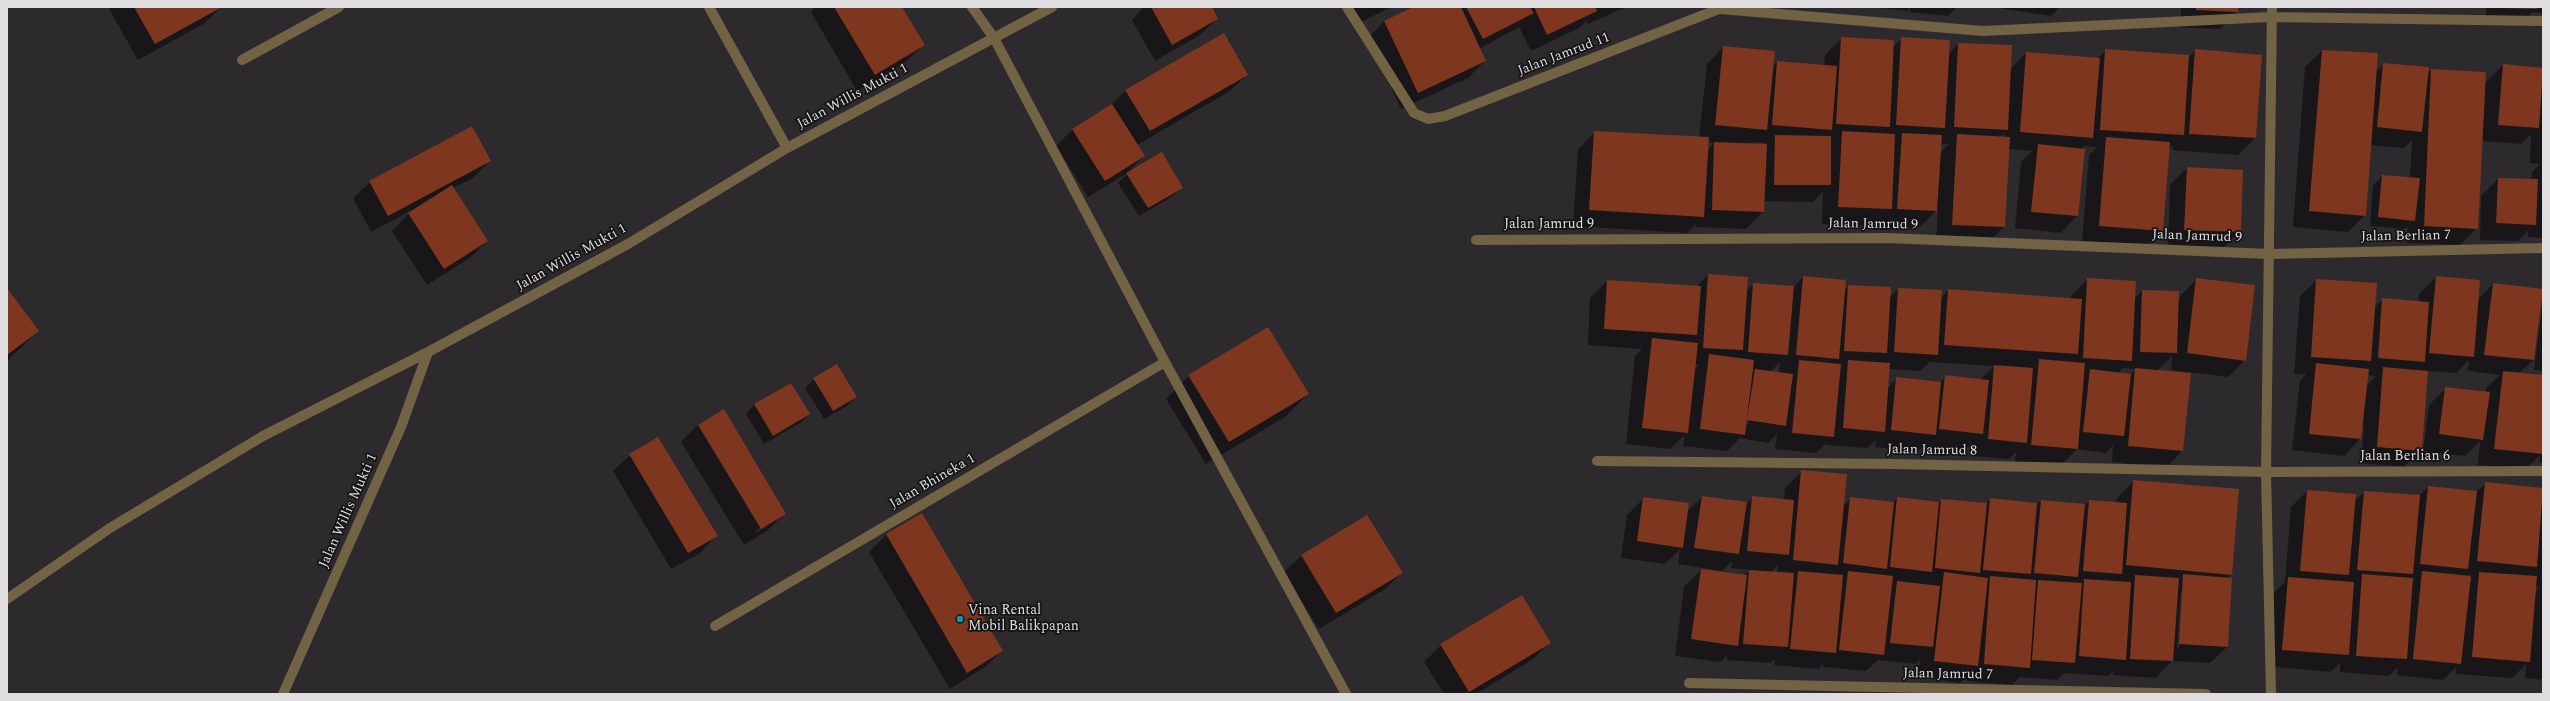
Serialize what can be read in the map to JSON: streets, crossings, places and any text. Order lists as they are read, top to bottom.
{
  "streets": {
    "street": [
      "Jalan Jamrud 11",
      "Jalan Willis Mukti 1",
      "Jalan Jamrud 9",
      "Jalan Berlian 7",
      "Jalan Jamrud 8",
      "Jalan Berlian 6",
      "Jalan Bhineka 1",
      "Jalan Jamrud 7"
    ]
  },
  "crossings": [
    ["Jalan Jamrud 9", "Jalan Berlian 7"],
    ["Jalan Jamrud 8", "Jalan Berlian 6"]
  ],
  "places": ["Vina Rental Mobil Balikpapan"]
}
